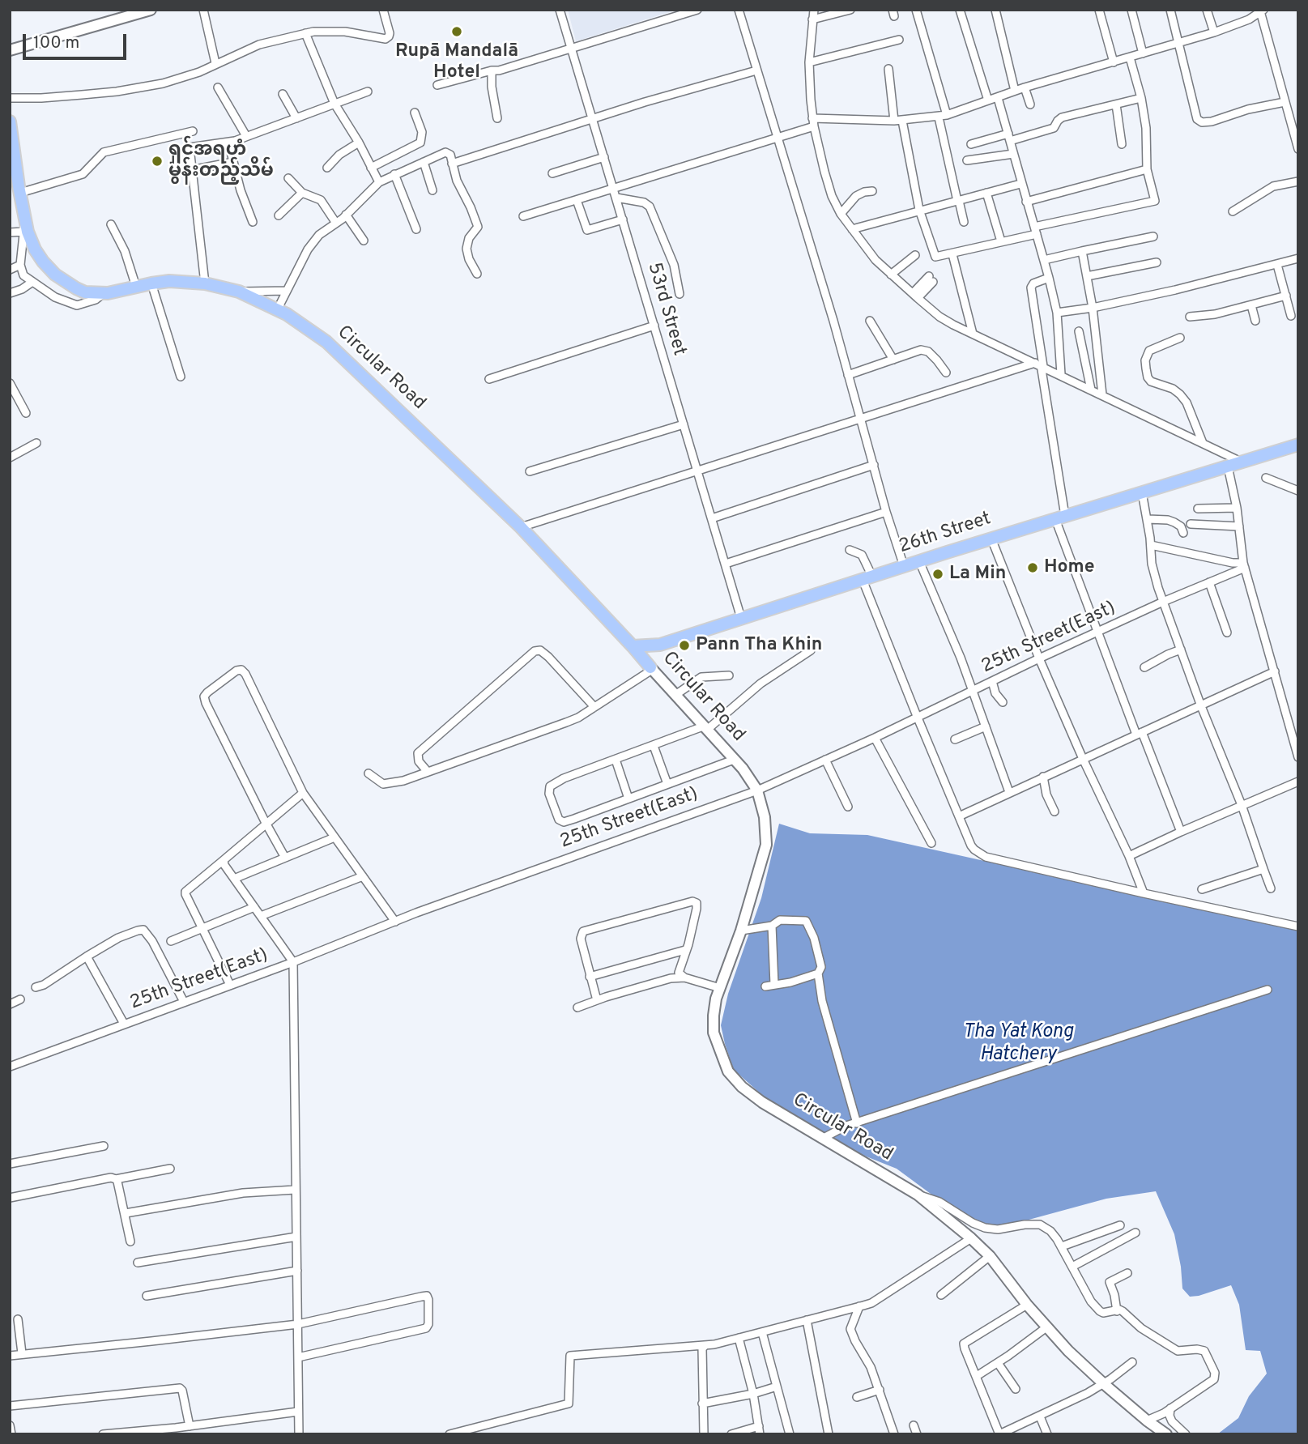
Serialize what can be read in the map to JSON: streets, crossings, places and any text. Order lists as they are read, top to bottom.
{
  "streets": {
    "main road": ["Circular Road", "26th Street"],
    "street": ["53rd Street", "25th Street(East)"]
  },
  "crossings": [
    ["53rd Street", "26th Street"],
    ["Circular Road", "26th Street"],
    ["Circular Road", "25th Street(East)"]
  ],
  "water": ["Tha Yat Kong Hatchery"],
  "places": [
    "Rupā Mandalā Hotel",
    "ရှင်အရဟံ မွန်းတည့်သိမ်",
    "Home",
    "La Min",
    "Pann Tha Khin"
  ],
  "scale_bar": "100 m"
}
